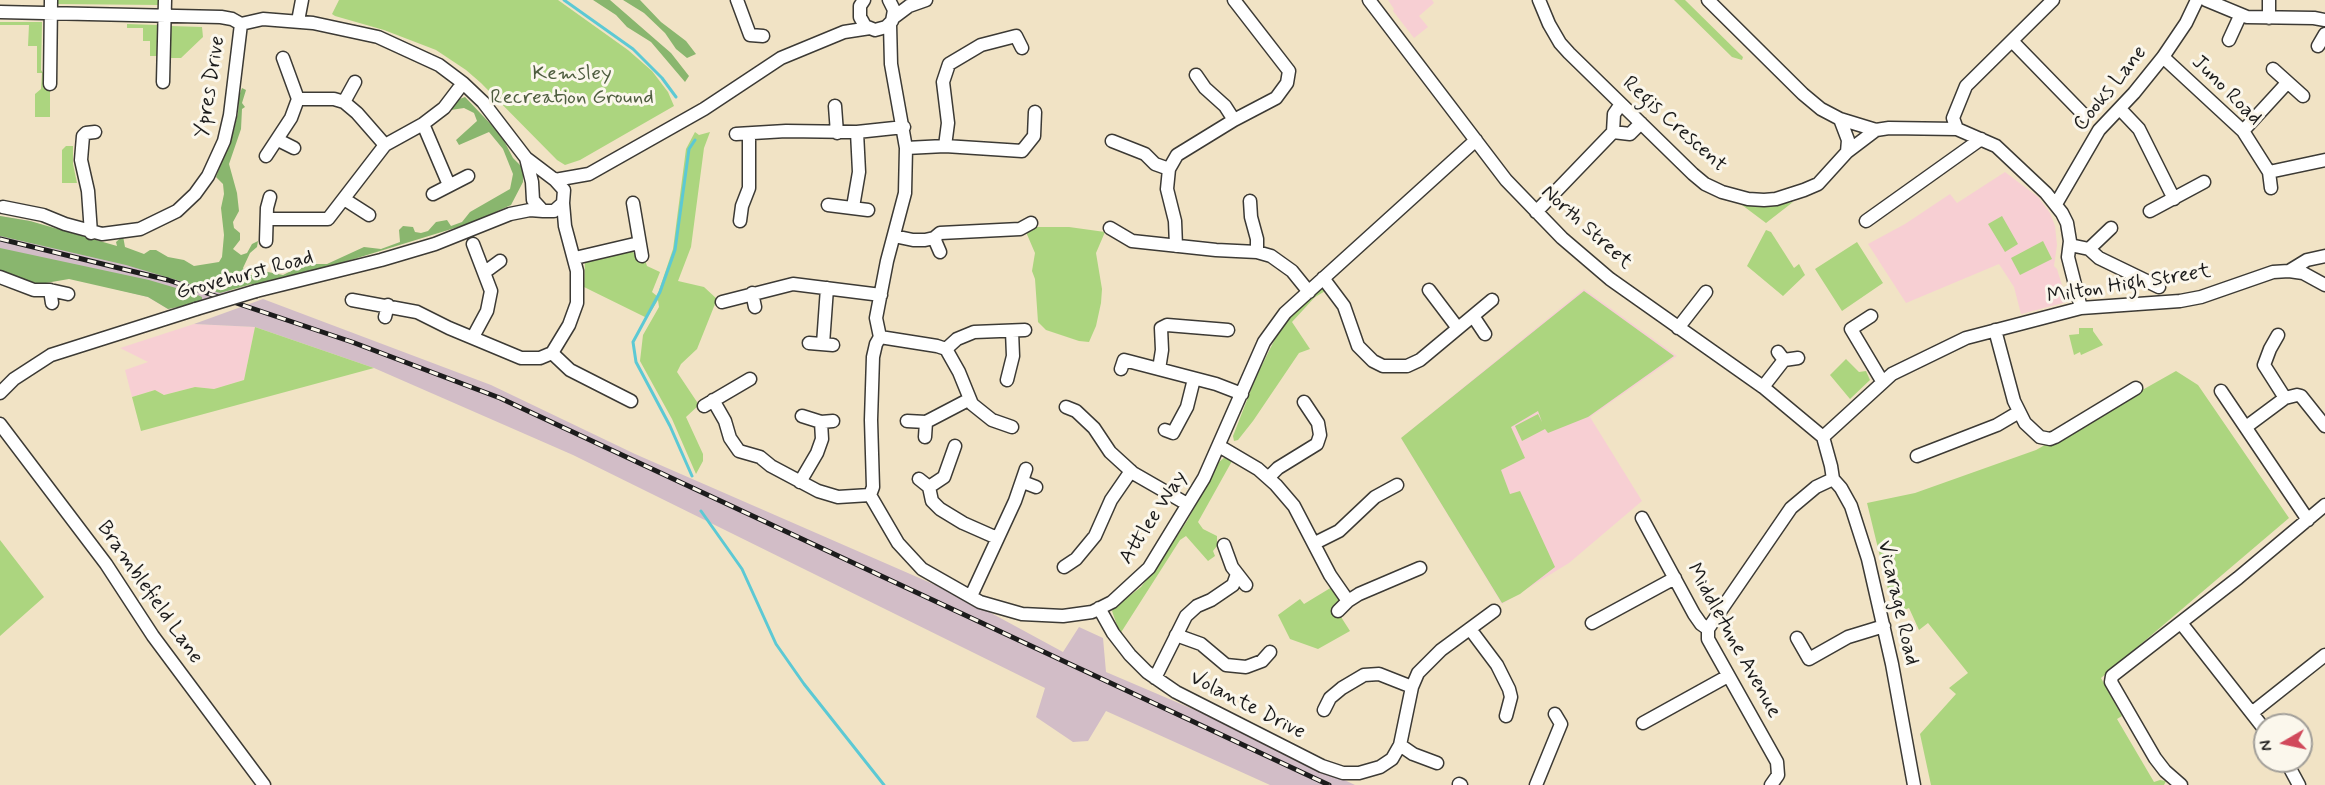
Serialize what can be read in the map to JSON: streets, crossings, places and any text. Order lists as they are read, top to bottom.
{
  "streets": {
    "street": [
      "Ypres Drive",
      "Cooks Lane",
      "Juno Road",
      "Regis Crescent",
      "North Street",
      "Grovehurst Road",
      "Milton High Street",
      "Attlee Way",
      "Bramblefield Lane",
      "Vicarage Road",
      "Middletune Avenue",
      "Volante Drive"
    ]
  },
  "crossings": [
    ["Cooks Lane", "Juno Road"],
    ["North Street", "Milton High Street"],
    ["North Street", "Attlee Way"],
    ["North Street", "Vicarage Road"],
    ["Milton High Street", "Vicarage Road"],
    ["Attlee Way", "Volante Drive"]
  ],
  "parks": ["Kemsley Recreation Ground"],
  "north": "left"
}
